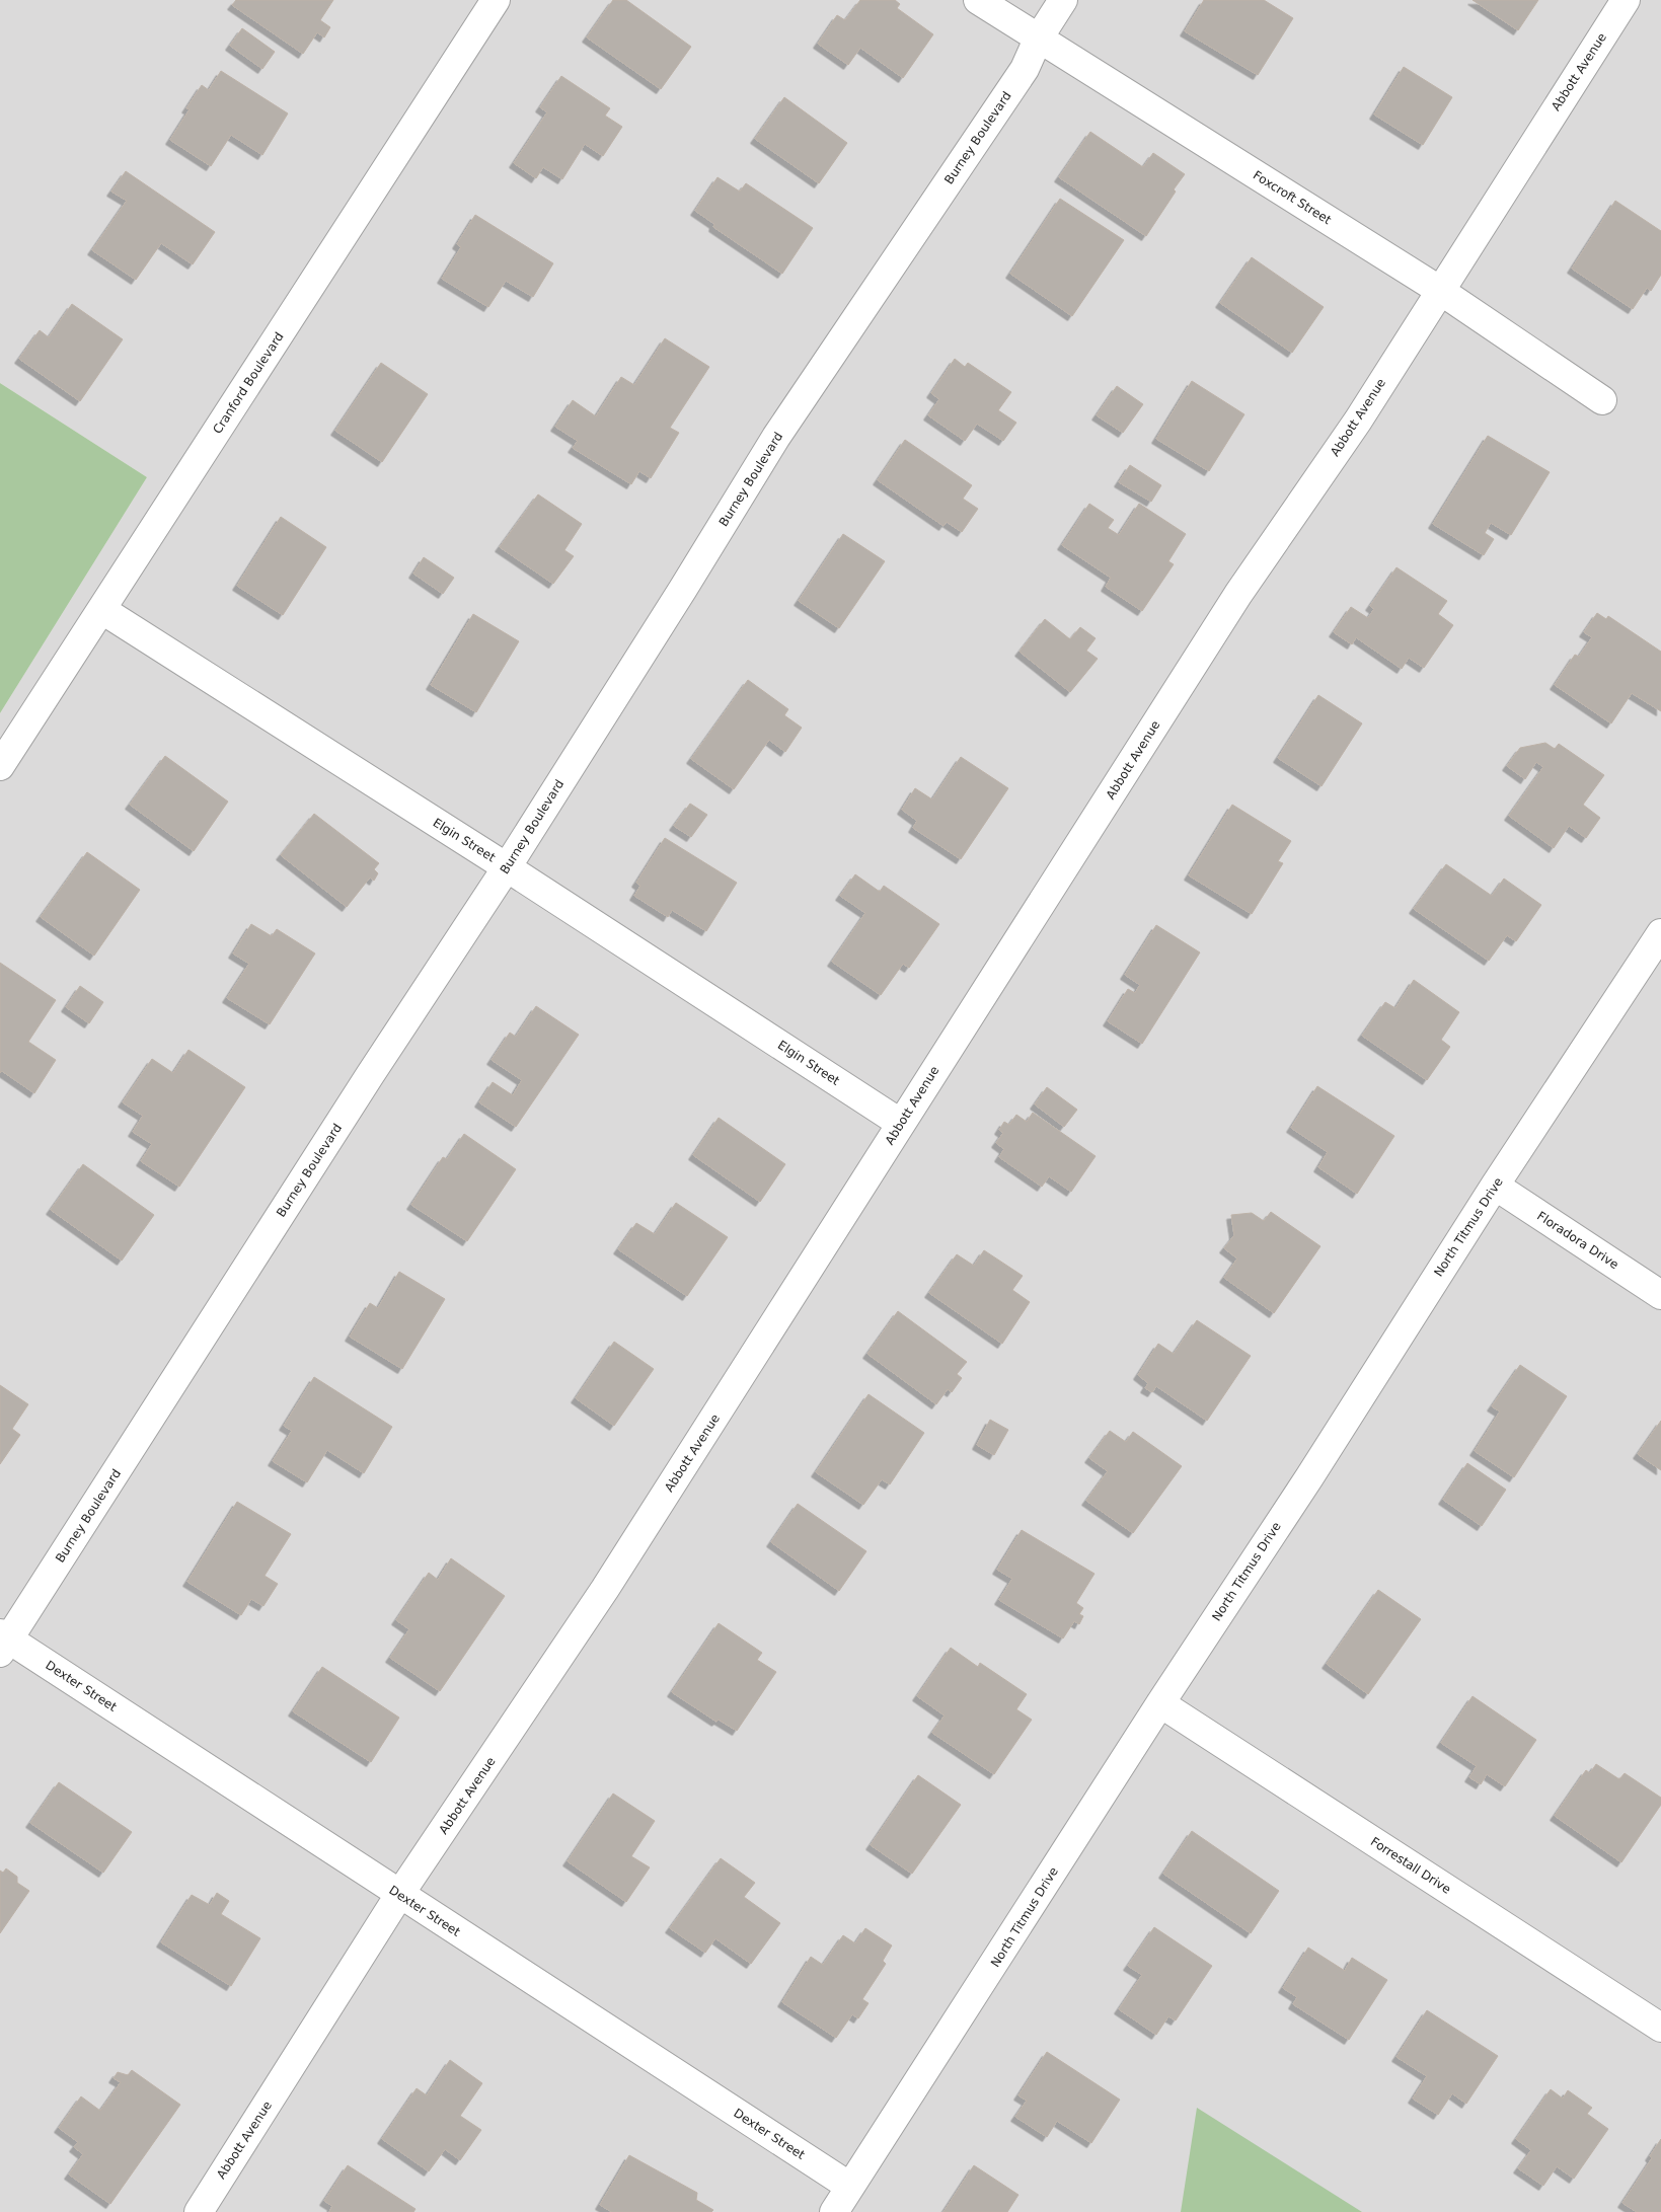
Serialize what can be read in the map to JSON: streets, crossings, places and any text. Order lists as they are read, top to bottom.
{
  "streets": {
    "street": [
      "Abbott Avenue",
      "Burney Boulevard",
      "Foxcroft Street",
      "Cranford Boulevard",
      "Elgin Street",
      "North Titmus Drive",
      "Floradora Drive",
      "Dexter Street",
      "Forrestall Drive"
    ]
  },
  "crossings": [
    ["Abbott Avenue", "Foxcroft Street"],
    ["Abbott Avenue", "Elgin Street"],
    ["Abbott Avenue", "Dexter Street"],
    ["Burney Boulevard", "Foxcroft Street"],
    ["Burney Boulevard", "Elgin Street"],
    ["Burney Boulevard", "Dexter Street"],
    ["Cranford Boulevard", "Elgin Street"],
    ["North Titmus Drive", "Floradora Drive"],
    ["North Titmus Drive", "Dexter Street"],
    ["North Titmus Drive", "Forrestall Drive"]
  ]
}
